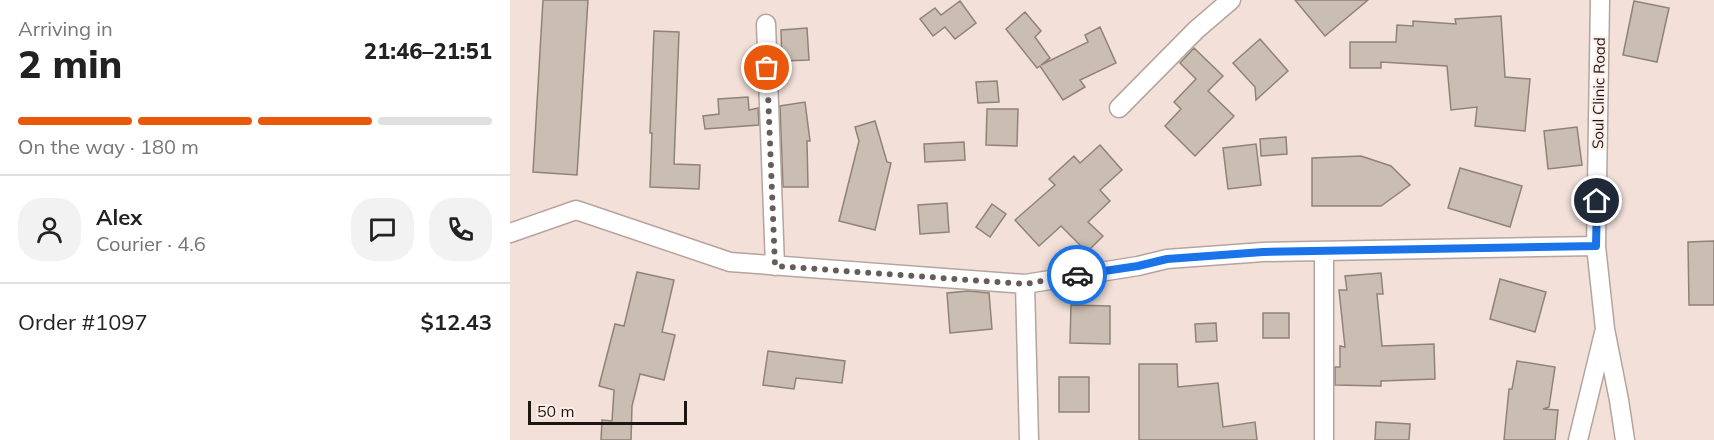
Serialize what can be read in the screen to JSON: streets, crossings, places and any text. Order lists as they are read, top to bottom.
{
  "streets": {
    "street": ["Soul Clinic Road"]
  },
  "scale_bar": "50 m",
  "page": {
    "heading": ["2 min", "Arriving in", "21:46–21:51"],
    "panel": [
      "Alex",
      "Courier · 4.6",
      "Order #1097",
      "$12.43"
    ],
    "bar": "On the way · 180 m",
    "scale": "50 m"
  }
}
